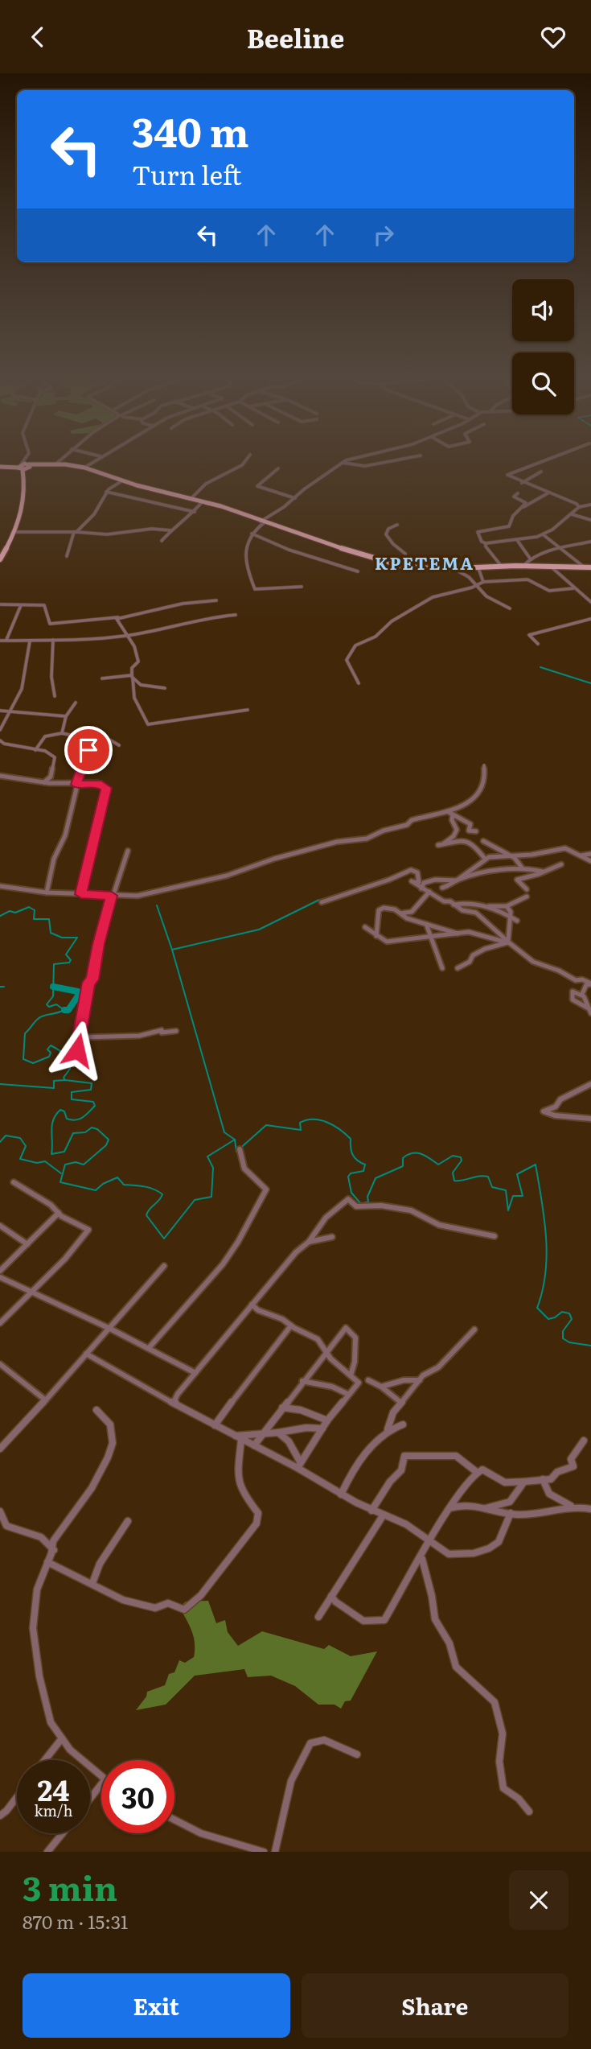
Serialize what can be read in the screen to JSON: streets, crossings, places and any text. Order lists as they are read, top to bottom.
{
  "districts": ["KPETEMA"],
  "page": {
    "header": "Beeline",
    "turn": ["340 m", "Turn left"],
    "speed": "24 km/h",
    "limit": "30",
    "heading": ["3 min", "870 m · 15:31"],
    "buttons": ["Exit", "Share"]
  }
}
